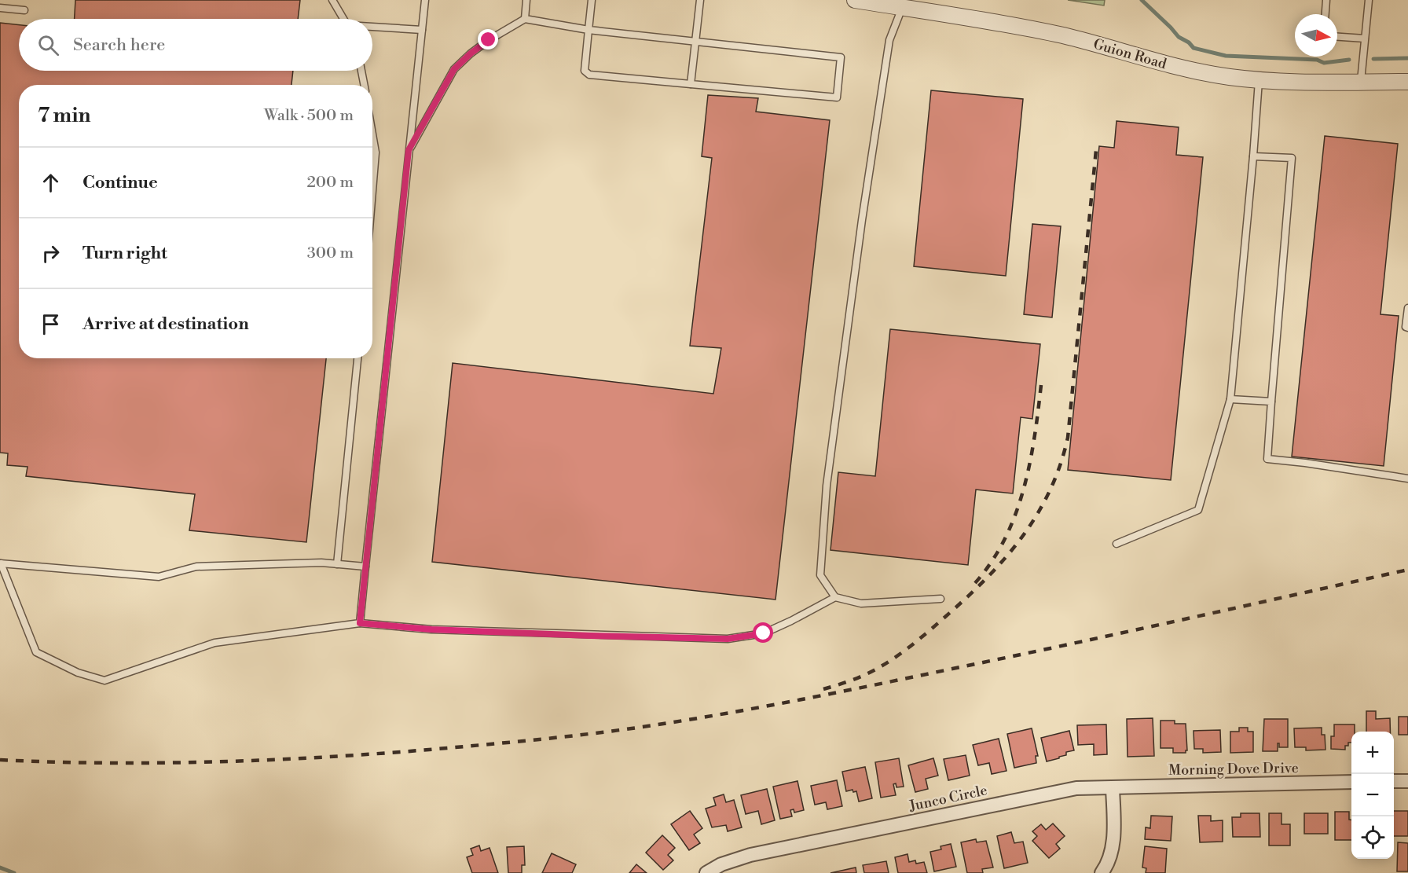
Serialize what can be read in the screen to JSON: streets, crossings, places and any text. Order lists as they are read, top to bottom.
{
  "streets": {
    "street": ["Guion Road", "Morning Dove Drive", "Junco Circle"]
  },
  "crossings": [
    ["Morning Dove Drive", "Junco Circle"]
  ],
  "north": "right",
  "page": {
    "search": "Search here",
    "heading": ["7 min", "Walk · 500 m"],
    "list": [
      ["Continue", "200 m"],
      ["Turn right", "300 m"],
      "Arrive at destination"
    ],
    "map_buttons": ["+", "−"]
  }
}
